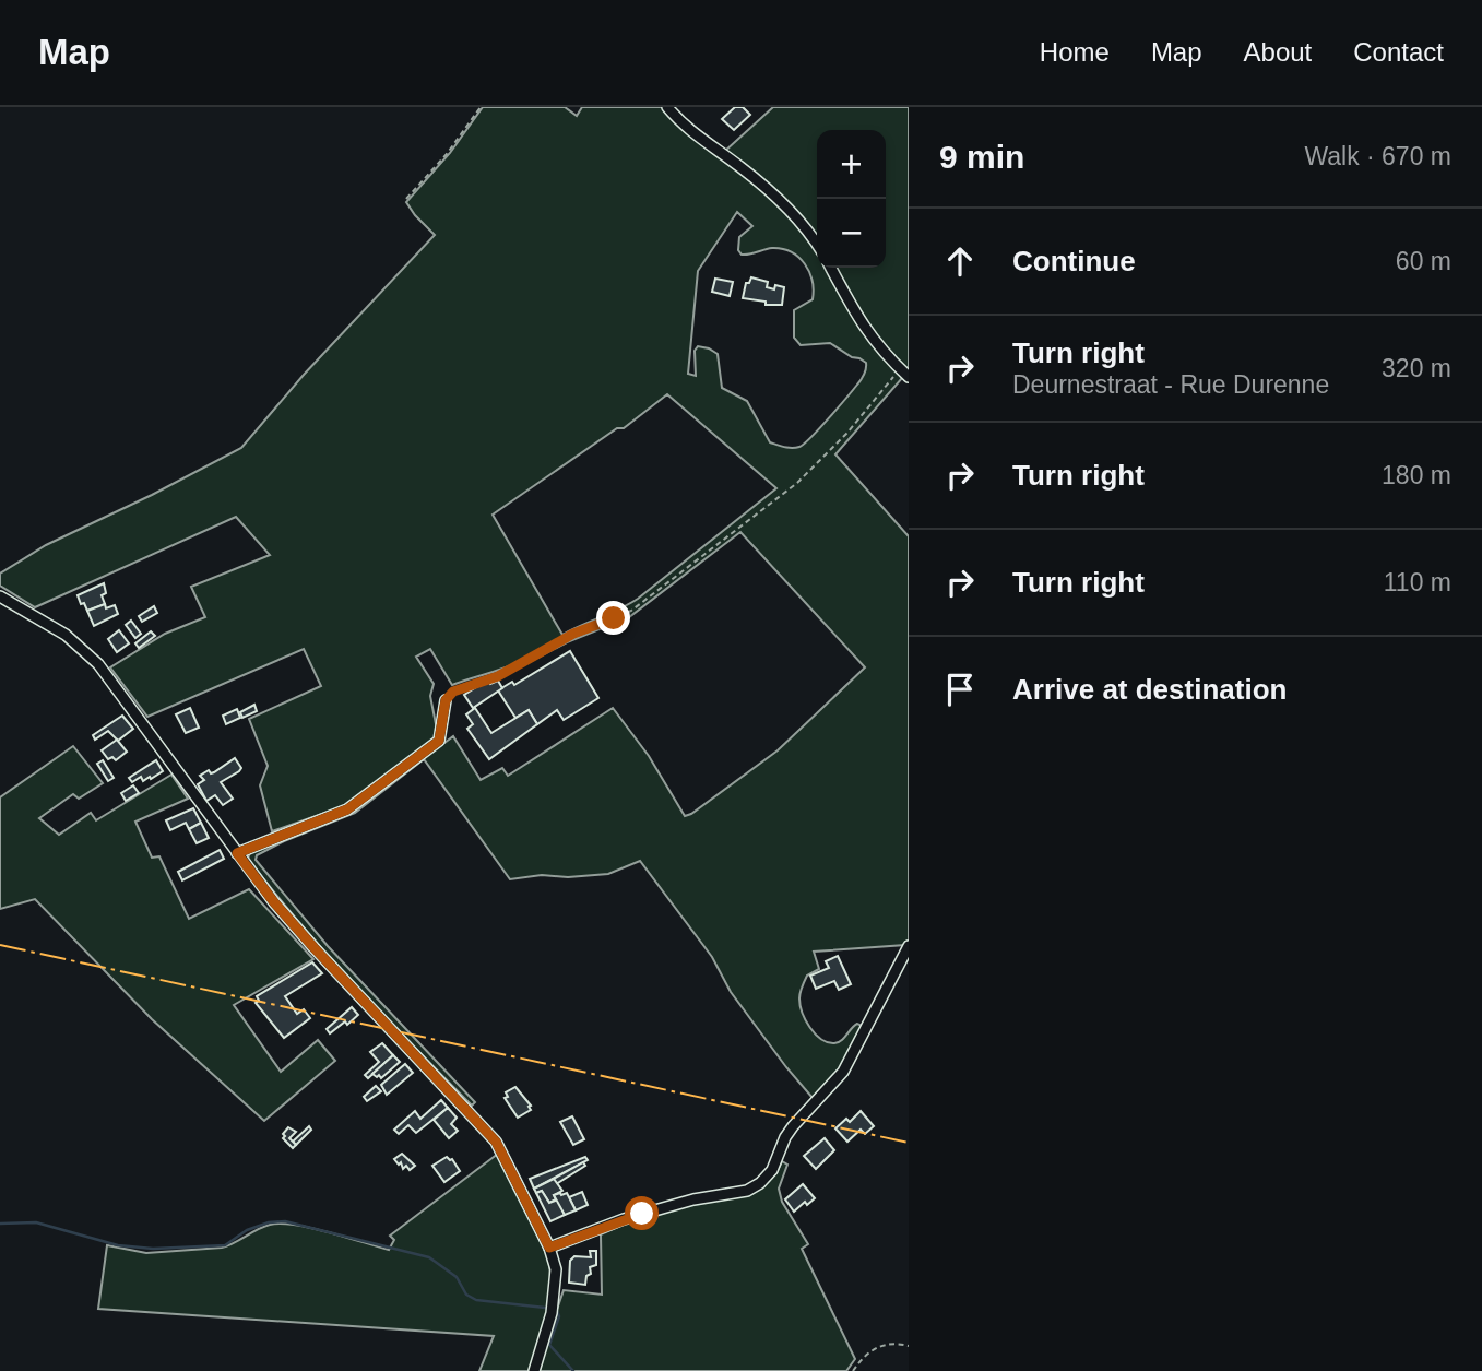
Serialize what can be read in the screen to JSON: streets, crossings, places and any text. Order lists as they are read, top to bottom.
{
  "page": {
    "header": "Map",
    "nav": [
      "Home",
      "Map",
      "About",
      "Contact"
    ],
    "heading": ["9 min", "Walk · 670 m"],
    "map_buttons": ["+", "−"],
    "list": [
      ["Continue", "60 m"],
      ["Turn right", "Deurnestraat - Rue Durenne", "320 m"],
      ["Turn right", "180 m"],
      ["Turn right", "110 m"],
      "Arrive at destination"
    ]
  }
}
